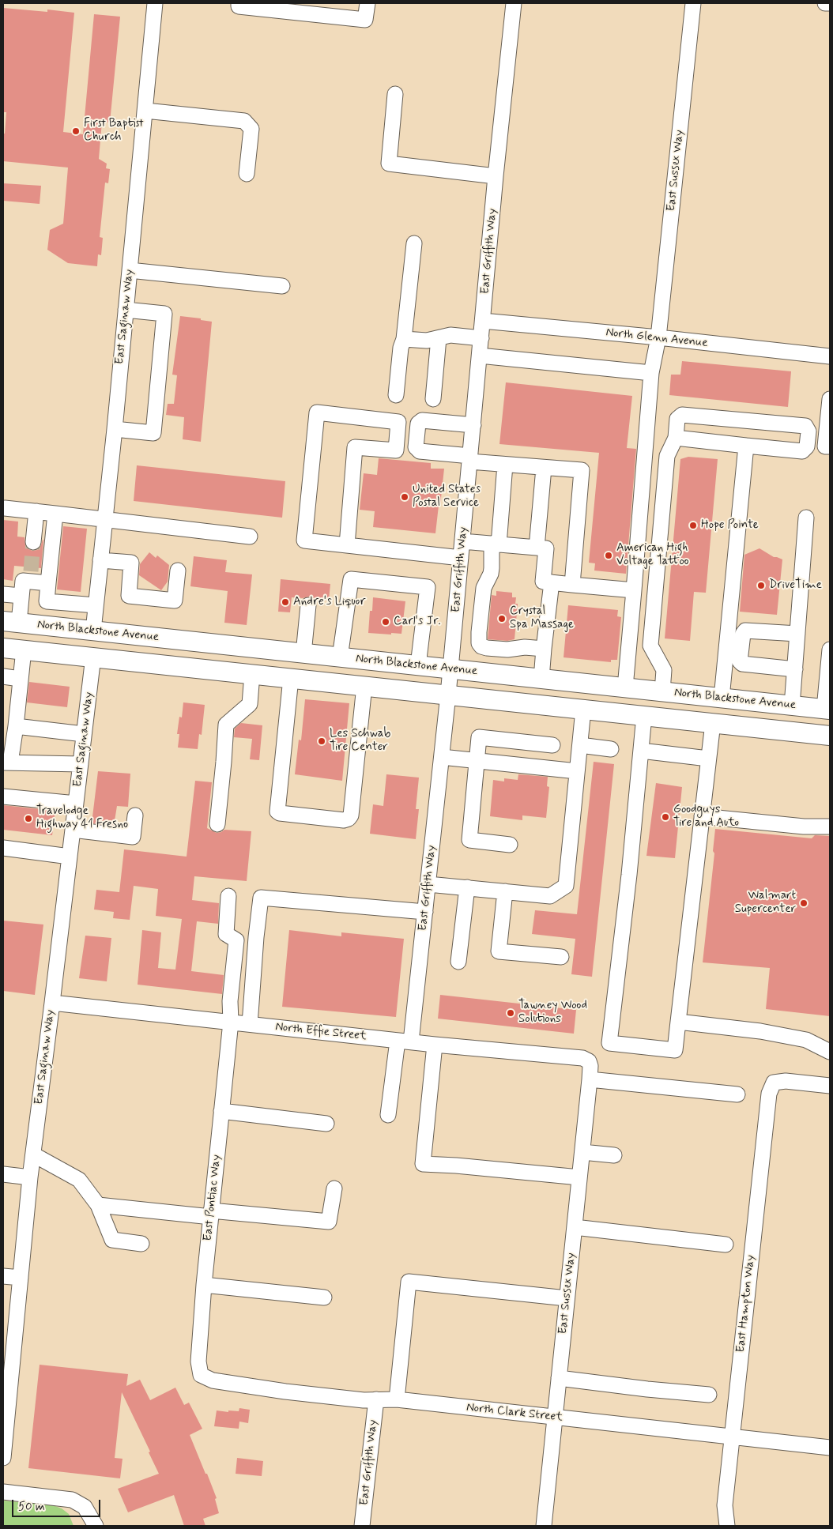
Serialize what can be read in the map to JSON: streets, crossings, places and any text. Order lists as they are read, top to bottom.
{
  "streets": {
    "main road": ["North Blackstone Avenue"],
    "street": [
      "East Sussex Way",
      "East Griffith Way",
      "East Saginaw Way",
      "North Glenn Avenue",
      "North Effie Street",
      "East Pontiac Way",
      "East Hampton Way",
      "North Clark Street"
    ]
  },
  "crossings": [
    ["East Sussex Way", "North Glenn Avenue"],
    ["East Sussex Way", "North Blackstone Avenue"],
    ["East Sussex Way", "North Effie Street"],
    ["East Sussex Way", "North Clark Street"],
    ["East Griffith Way", "North Glenn Avenue"],
    ["East Griffith Way", "North Blackstone Avenue"],
    ["East Griffith Way", "North Effie Street"],
    ["East Griffith Way", "North Clark Street"],
    ["East Saginaw Way", "North Blackstone Avenue"],
    ["East Saginaw Way", "North Effie Street"],
    ["North Effie Street", "East Pontiac Way"],
    ["East Pontiac Way", "North Clark Street"],
    ["East Hampton Way", "North Clark Street"]
  ],
  "places": [
    "First Baptist Church",
    "United States Postal Service",
    "Hope Pointe",
    "American High Voltage Tattoo",
    "DriveTime",
    "Andre's Liquor",
    "Crystal Spa Massage",
    "Carl's Jr.",
    "Les Schwab Tire Center",
    "Goodguys Tire and Auto",
    "Travelodge Highway 41 Fresno",
    "Walmart Supercenter",
    "Tawney Wood Solutions"
  ],
  "scale_bar": "50 m"
}
